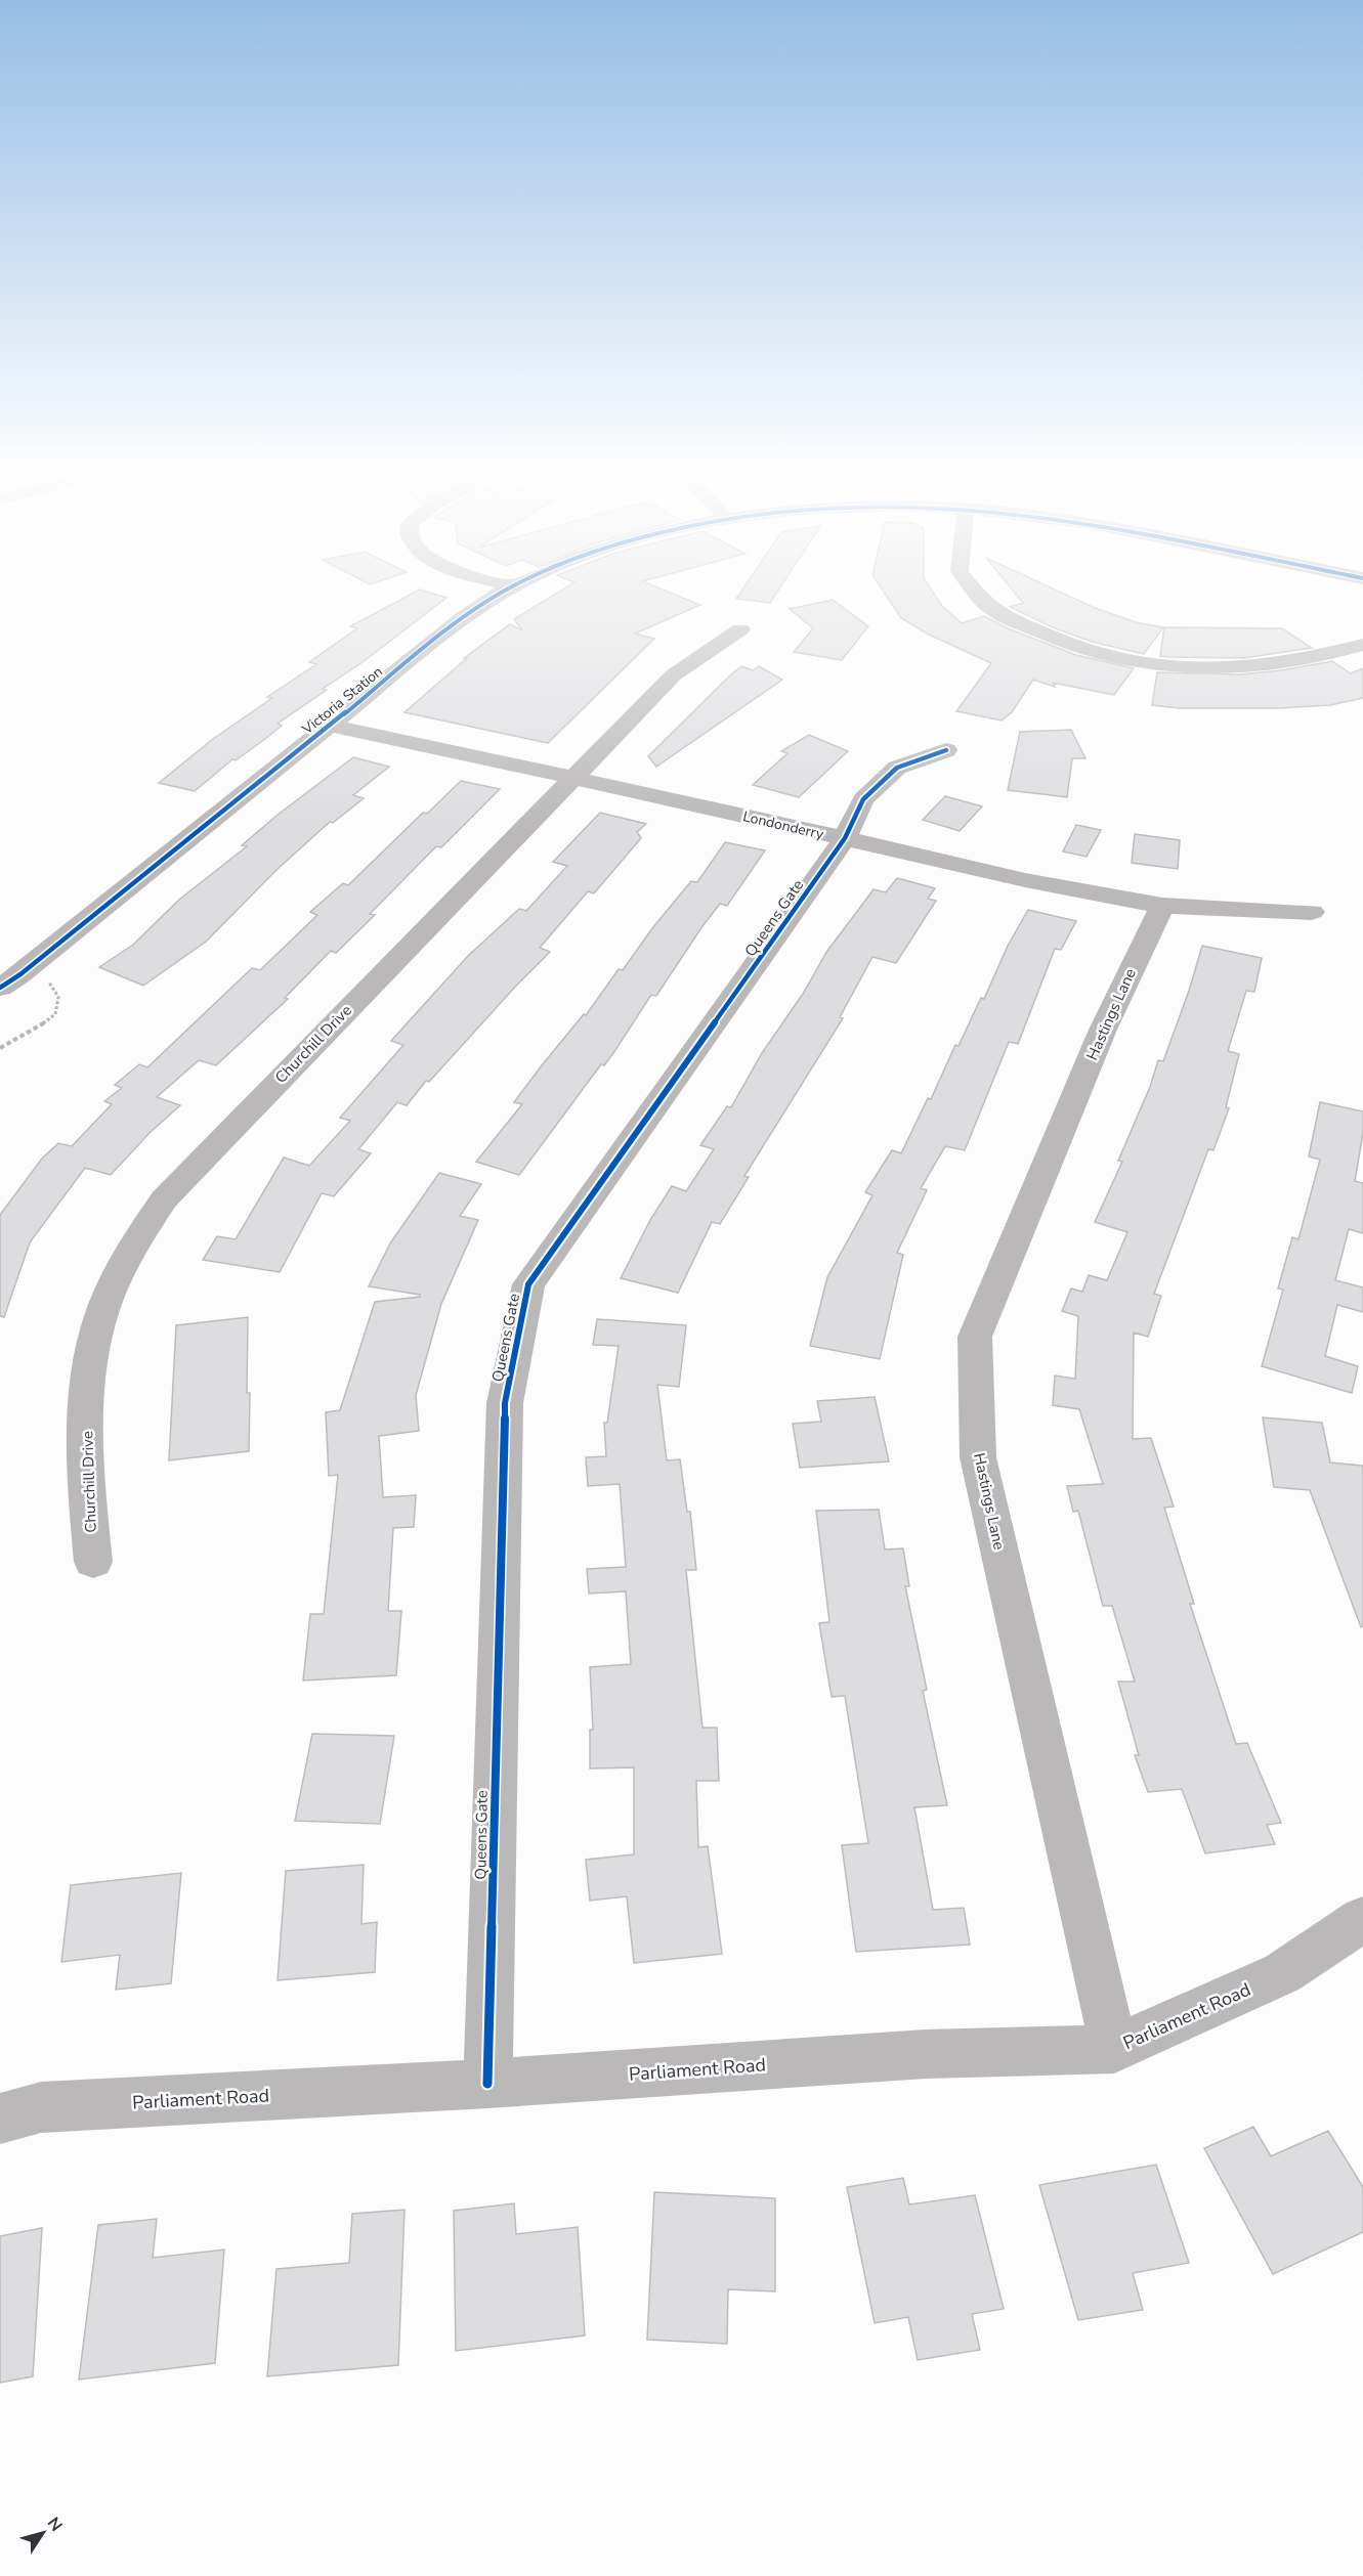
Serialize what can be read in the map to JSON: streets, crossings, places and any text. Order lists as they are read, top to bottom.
{
  "streets": {
    "street": [
      "Victoria Station",
      "Londonderry",
      "Queens Gate",
      "Hastings Lane",
      "Churchill Drive",
      "Parliament Road"
    ]
  },
  "crossings": [
    ["Victoria Station", "Londonderry"],
    ["Londonderry", "Queens Gate"],
    ["Londonderry", "Hastings Lane"],
    ["Londonderry", "Churchill Drive"],
    ["Queens Gate", "Parliament Road"],
    ["Hastings Lane", "Parliament Road"]
  ],
  "north": "top right"
}
